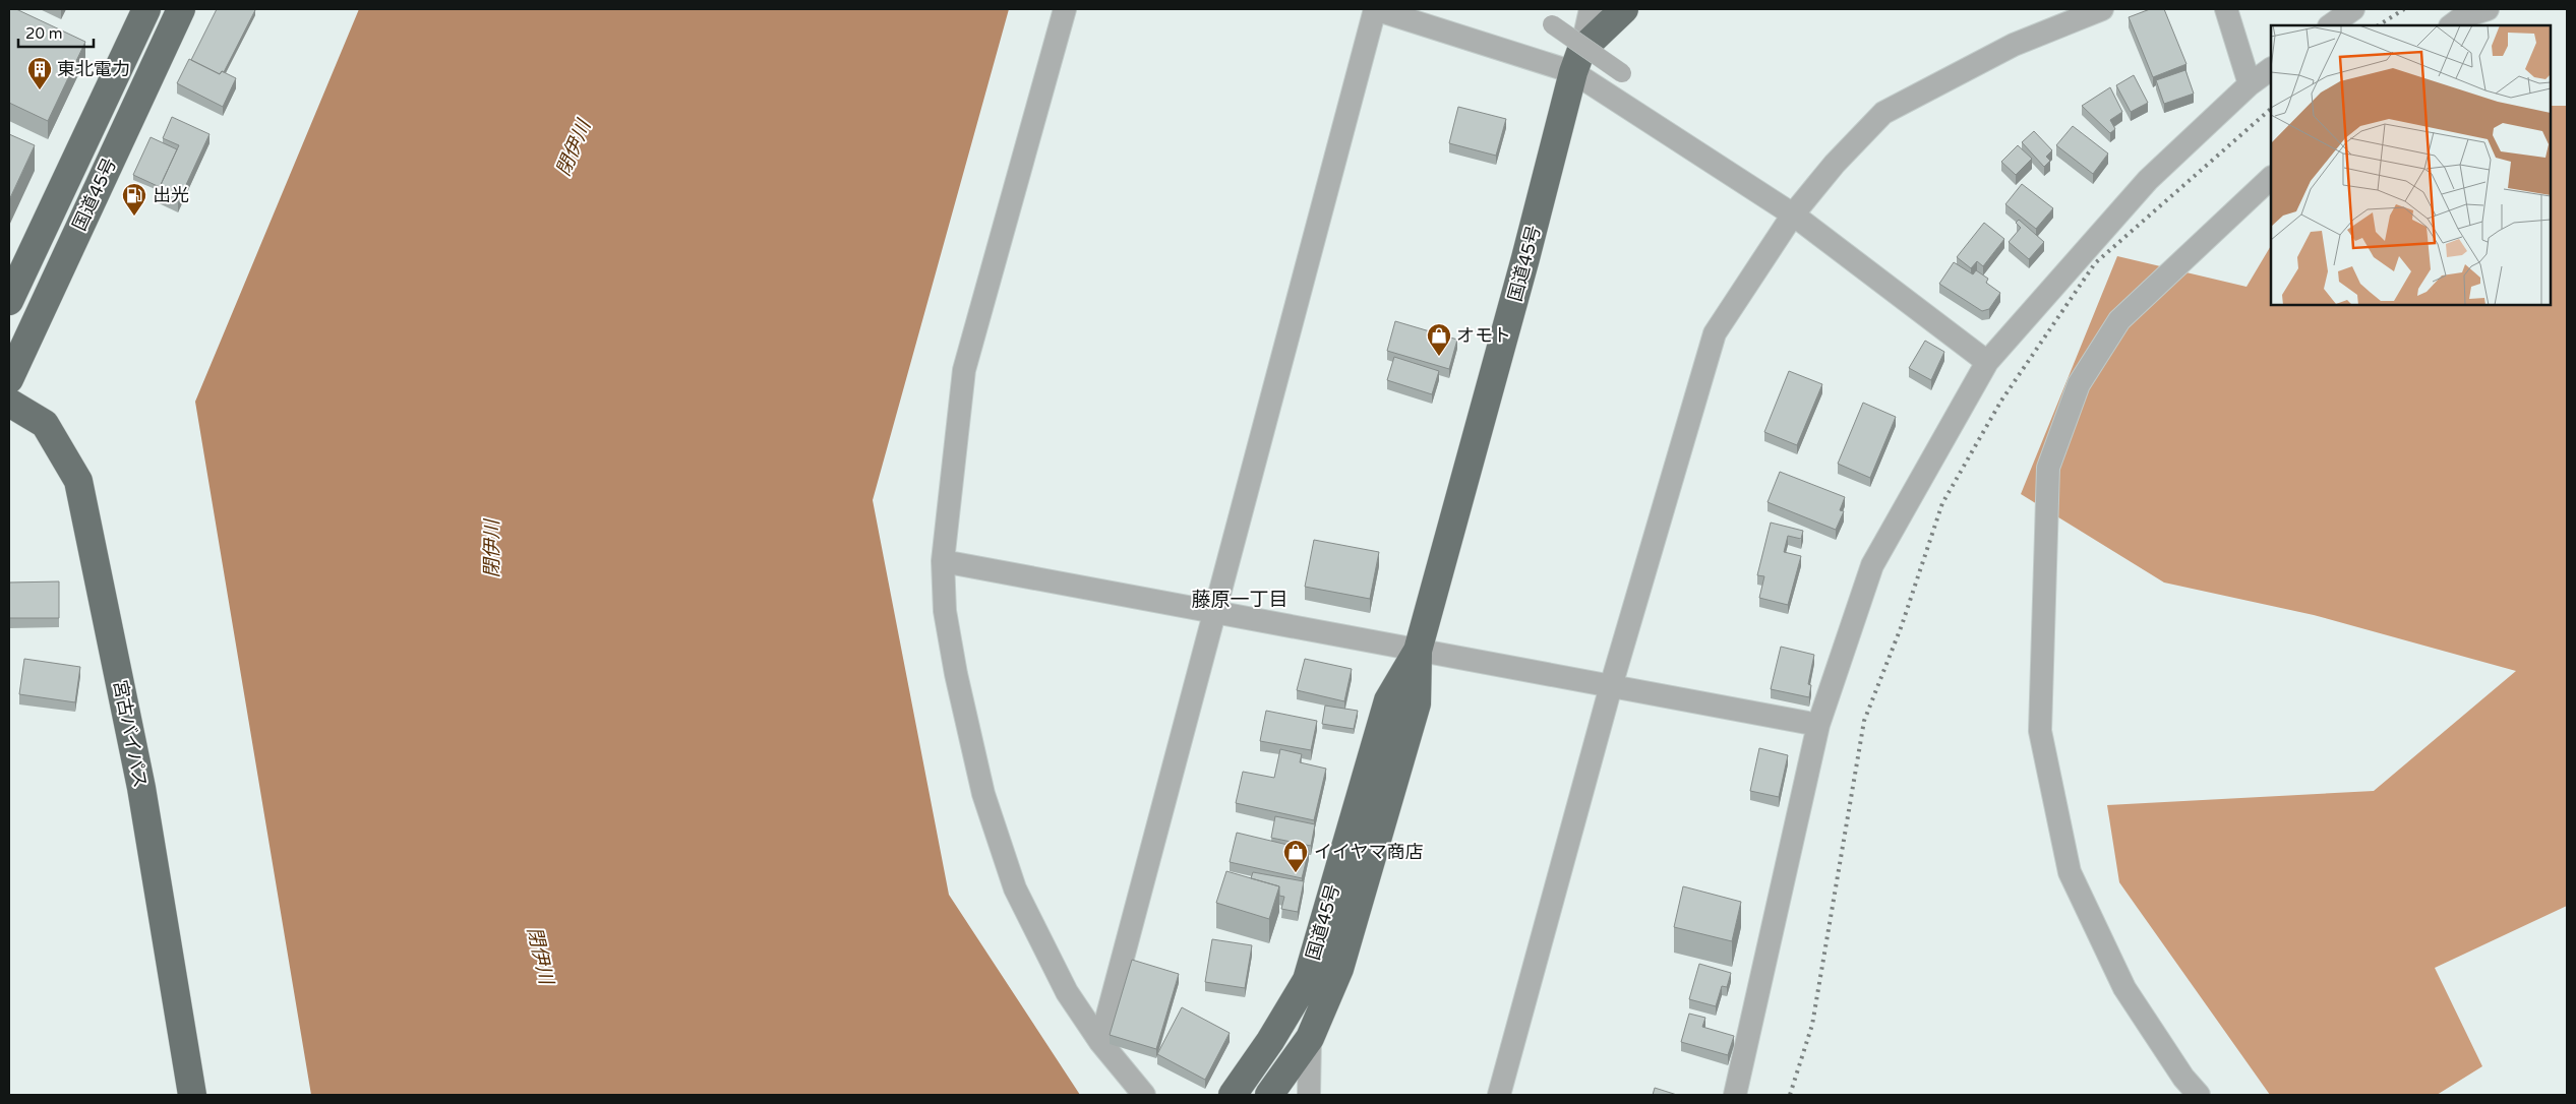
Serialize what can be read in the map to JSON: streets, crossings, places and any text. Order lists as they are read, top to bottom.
{
  "streets": {
    "highway": ["国道45号", "宮古バイパス"]
  },
  "districts": ["藤原一丁目"],
  "water": ["閉伊川"],
  "places": {
    "building": ["東北電力"],
    "fuel station": ["出光"],
    "shop": ["オモト", "イイヤマ商店"]
  },
  "scale_bar": "20 m"
}
